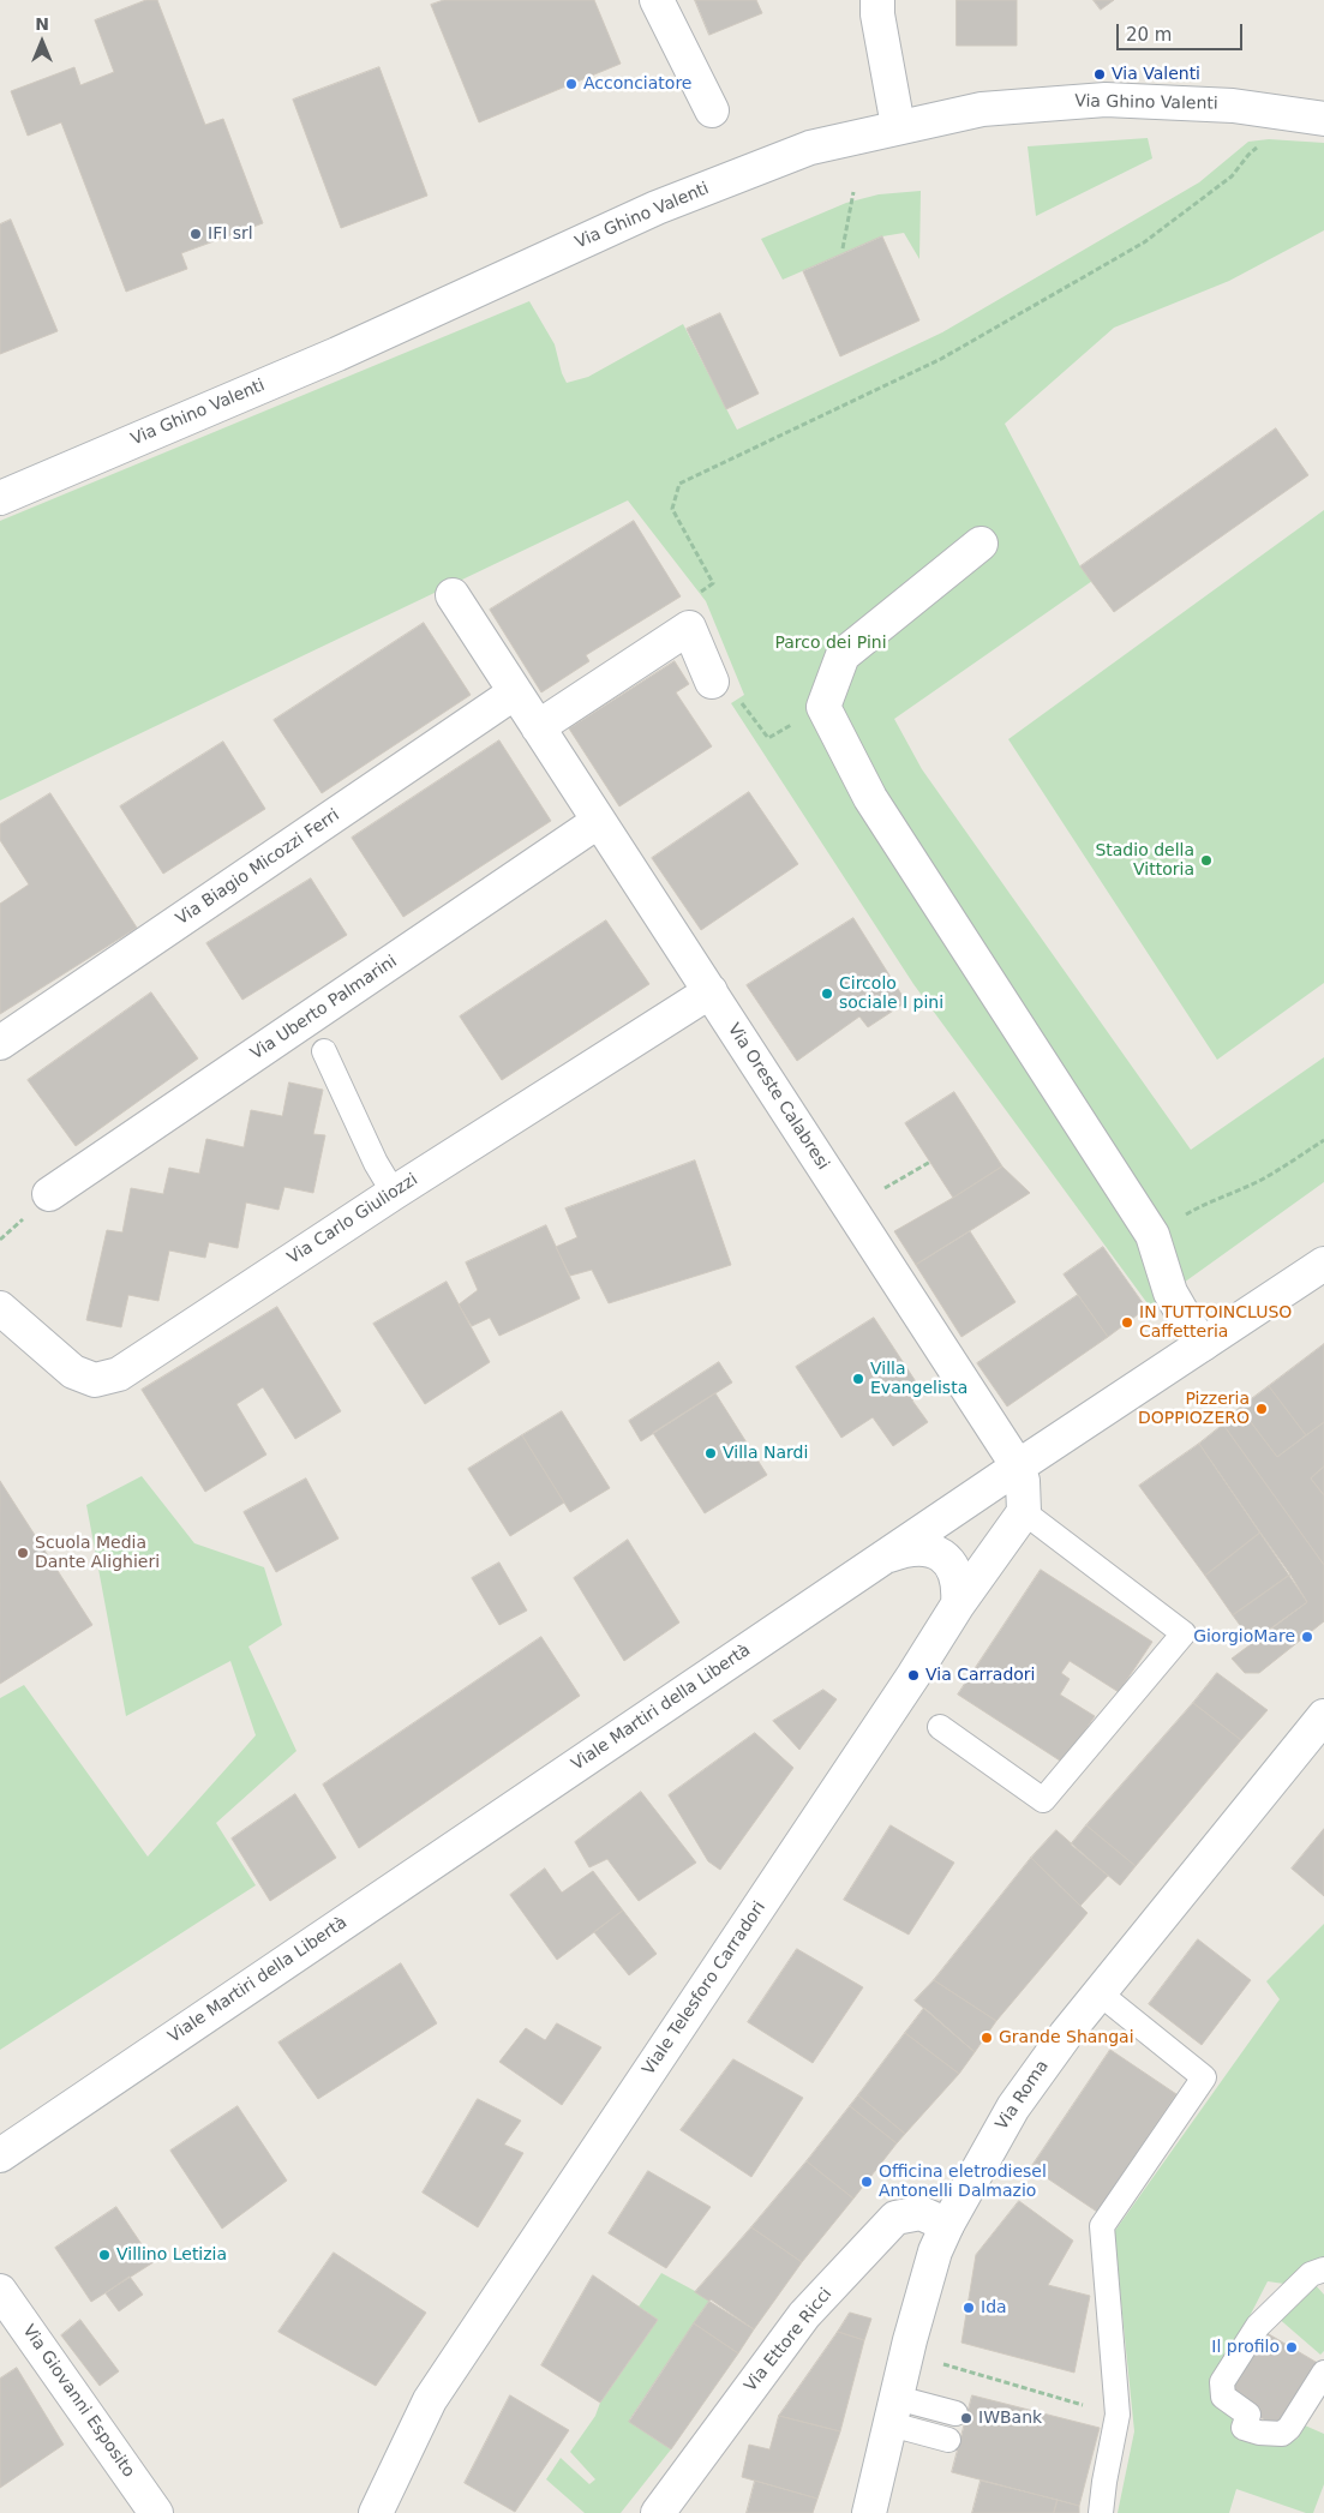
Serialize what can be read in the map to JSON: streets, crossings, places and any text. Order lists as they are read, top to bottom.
{
  "streets": {
    "street": [
      "Via Ghino Valenti",
      "Via Biagio Micozzi Ferri",
      "Via Uberto Palmarini",
      "Via Oreste Calabresi",
      "Via Carlo Giuliozzi",
      "Viale Martiri della Libertà",
      "Viale Telesforo Carradori",
      "Via Roma",
      "Via Ettore Ricci",
      "Via Giovanni Esposito"
    ]
  },
  "crossings": [
    ["Via Biagio Micozzi Ferri", "Via Oreste Calabresi"],
    ["Via Uberto Palmarini", "Via Oreste Calabresi"],
    ["Via Oreste Calabresi", "Via Carlo Giuliozzi"],
    ["Via Oreste Calabresi", "Viale Martiri della Libertà"],
    ["Via Roma", "Via Ettore Ricci"]
  ],
  "parks": ["Parco dei Pini"],
  "places": [
    "Via Valenti",
    "Acconciatore",
    "IFI srl",
    "Stadio della Vittoria",
    "Circolo sociale I pini",
    "IN TUTTOINCLUSO Caffetteria",
    "Villa Evangelista",
    "Pizzeria DOPPIOZERO",
    "Villa Nardi",
    "Scuola Media Dante Alighieri",
    "GiorgioMare",
    "Via Carradori",
    "Grande Shangai",
    "Officina eletrodiesel Antonelli Dalmazio",
    "Villino Letizia",
    "Ida",
    "Il profilo",
    "IWBank"
  ],
  "scale_bar": "20 m",
  "north": "top"
}
